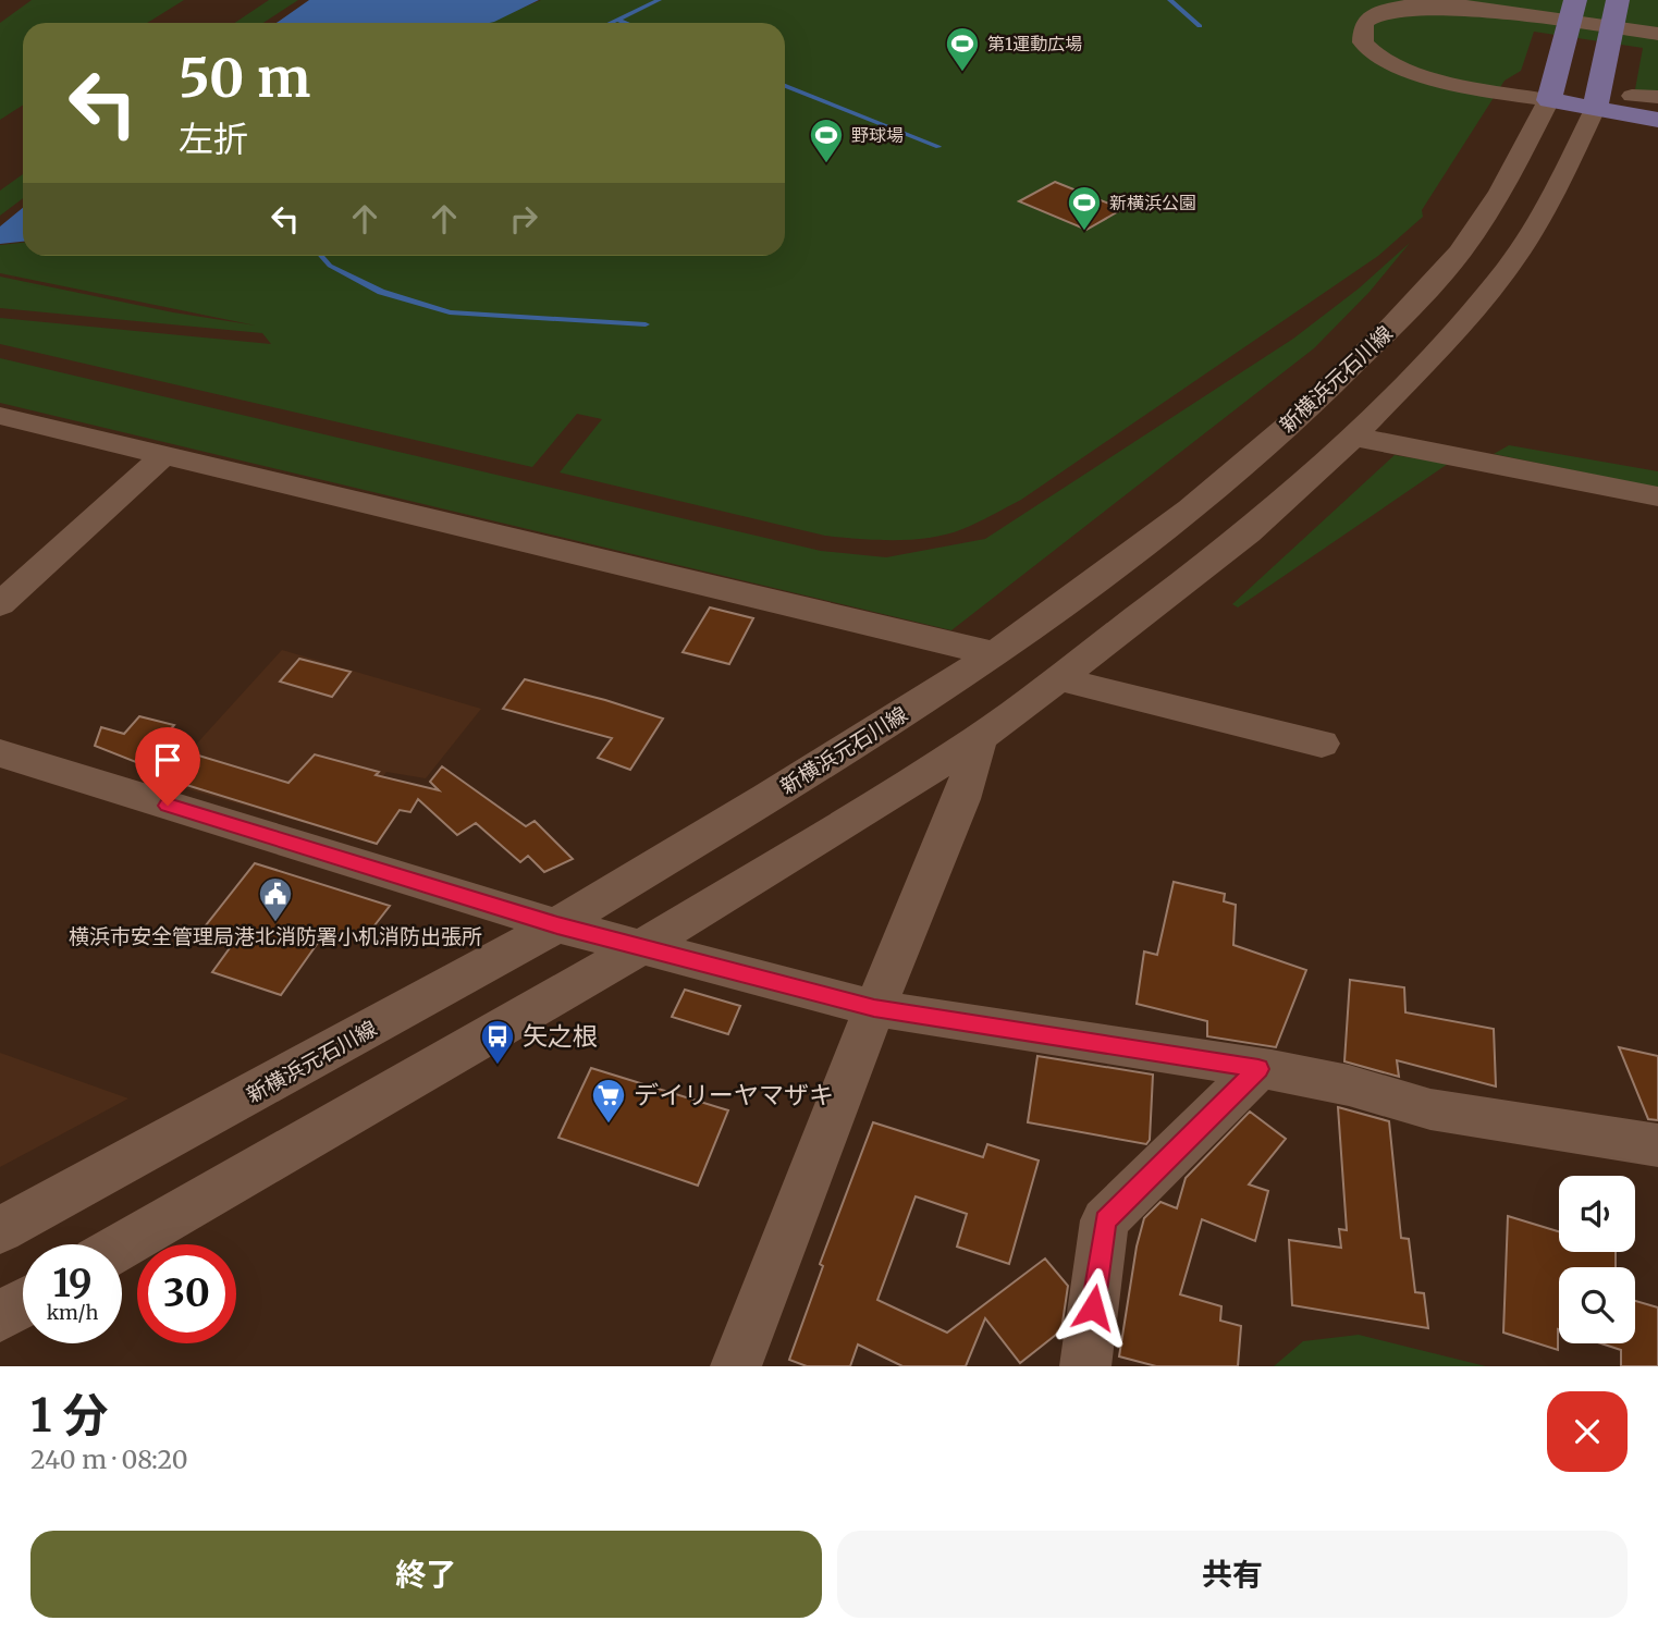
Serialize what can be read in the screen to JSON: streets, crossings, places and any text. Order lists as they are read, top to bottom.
{
  "streets": {
    "street": ["新横浜元石川線"]
  },
  "places": {
    "sports": ["第1運動広場", "野球場", "新横浜公園"],
    "public building": ["横浜市安全管理局港北消防署小机消防出張所"],
    "bus stop": ["矢之根"],
    "supermarket": ["デイリーヤマザキ"]
  },
  "page": {
    "turn": ["50 m", "左折"],
    "speed": "19 km/h",
    "limit": "30",
    "heading": ["1 分", "240 m · 08:20"],
    "buttons": ["終了", "共有"]
  }
}
